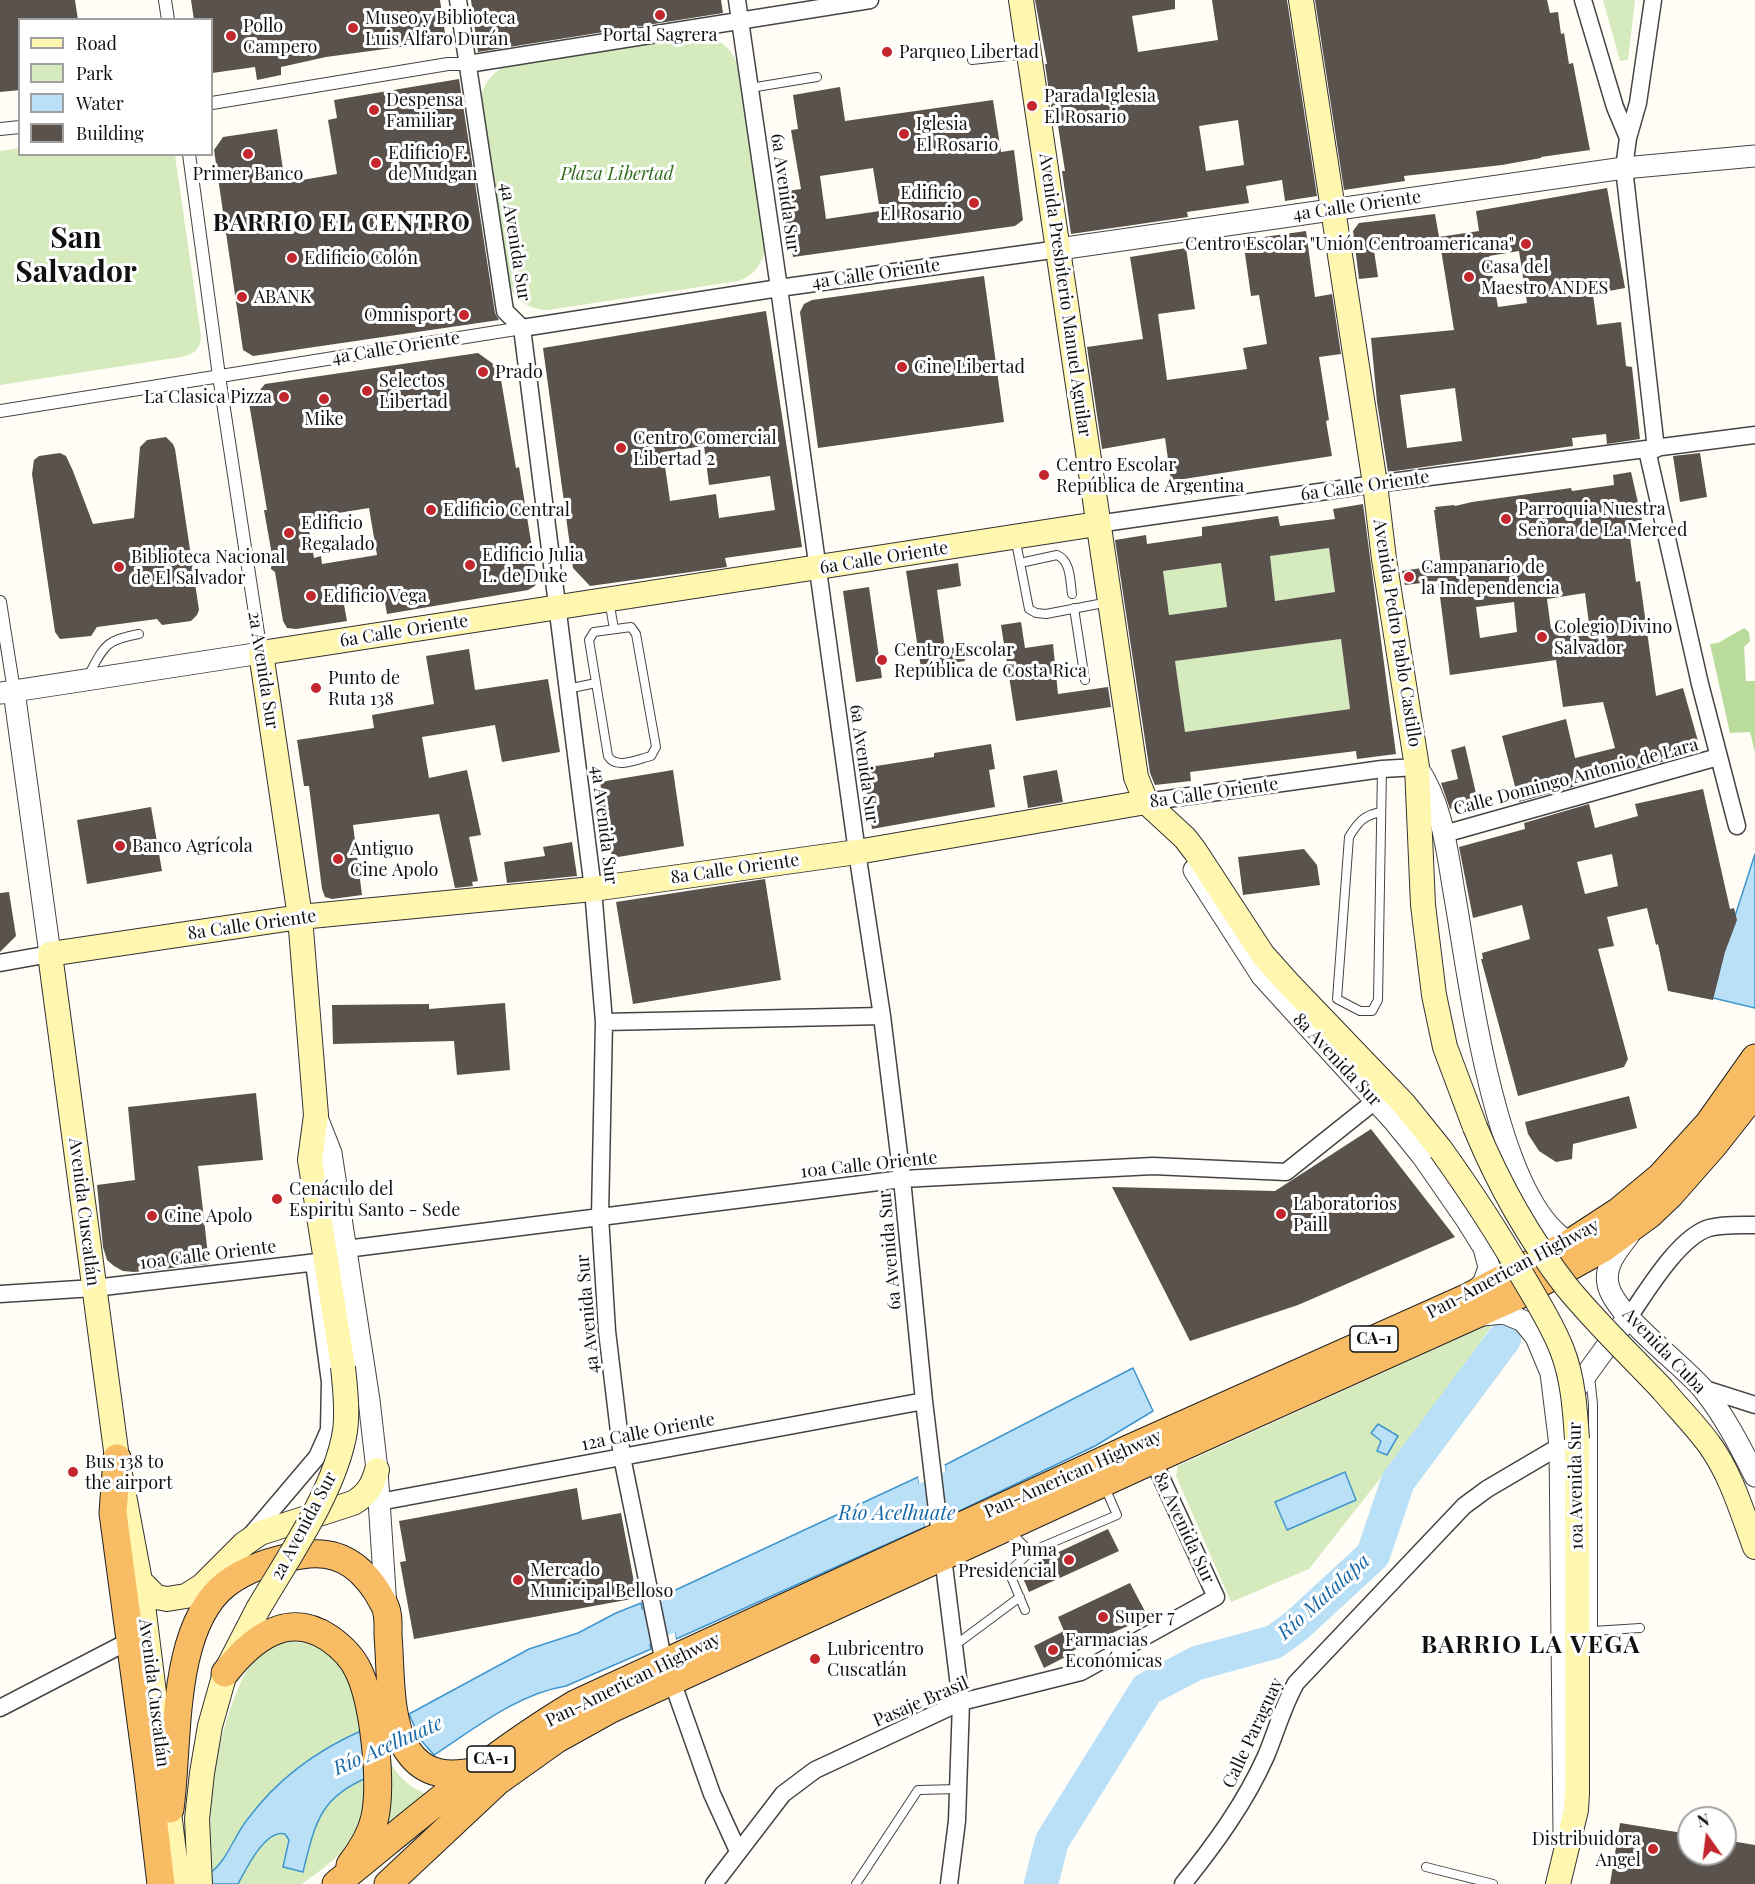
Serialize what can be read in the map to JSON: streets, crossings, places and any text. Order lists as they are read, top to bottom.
{
  "streets": {
    "highway": ["Pan-American Highway", "CA-1"],
    "main road": [
      "Avenida Presbíterio Manuel Aguilar",
      "6a Calle Oriente",
      "Avenida Pedro Pablo Castillo",
      "2a Avenida Sur",
      "8a Calle Oriente",
      "Avenida Cuscatlán",
      "Avenida Cuba",
      "10a Avenida Sur"
    ],
    "street": [
      "6a Avenida Sur",
      "4a Calle Oriente",
      "4a Avenida Sur",
      "Calle Domingo Antonio de Lara",
      "8a Avenida Sur",
      "10a Calle Oriente",
      "12a Calle Oriente",
      "Pasaje Brasil",
      "Calle Paraguay"
    ]
  },
  "crossings": [
    ["6a Avenida Sur", "4a Calle Oriente"],
    ["6a Avenida Sur", "6a Calle Oriente"],
    ["6a Avenida Sur", "8a Calle Oriente"],
    ["6a Avenida Sur", "10a Calle Oriente"],
    ["6a Avenida Sur", "Pan-American Highway"],
    ["6a Avenida Sur", "12a Calle Oriente"],
    ["6a Avenida Sur", "Pasaje Brasil"],
    ["4a Calle Oriente", "4a Avenida Sur"],
    ["4a Calle Oriente", "Avenida Presbíterio Manuel Aguilar"],
    ["4a Calle Oriente", "Avenida Pedro Pablo Castillo"],
    ["4a Calle Oriente", "2a Avenida Sur"],
    ["4a Avenida Sur", "6a Calle Oriente"],
    ["4a Avenida Sur", "8a Calle Oriente"],
    ["4a Avenida Sur", "10a Calle Oriente"],
    ["4a Avenida Sur", "Pan-American Highway"],
    ["4a Avenida Sur", "12a Calle Oriente"],
    ["4a Avenida Sur", "Pasaje Brasil"],
    ["Avenida Presbíterio Manuel Aguilar", "6a Calle Oriente"],
    ["Avenida Presbíterio Manuel Aguilar", "8a Calle Oriente"],
    ["Avenida Presbíterio Manuel Aguilar", "8a Avenida Sur"],
    ["Avenida Presbíterio Manuel Aguilar", "10a Avenida Sur"],
    ["6a Calle Oriente", "Avenida Pedro Pablo Castillo"],
    ["6a Calle Oriente", "2a Avenida Sur"],
    ["6a Calle Oriente", "Avenida Cuscatlán"],
    ["Avenida Pedro Pablo Castillo", "Calle Domingo Antonio de Lara"],
    ["Avenida Pedro Pablo Castillo", "8a Calle Oriente"],
    ["Avenida Pedro Pablo Castillo", "Pan-American Highway"],
    ["Avenida Pedro Pablo Castillo", "Avenida Cuba"],
    ["2a Avenida Sur", "8a Calle Oriente"],
    ["2a Avenida Sur", "10a Calle Oriente"],
    ["2a Avenida Sur", "12a Calle Oriente"],
    ["8a Calle Oriente", "8a Avenida Sur"],
    ["8a Calle Oriente", "Avenida Cuscatlán"],
    ["8a Calle Oriente", "10a Avenida Sur"],
    ["8a Avenida Sur", "10a Calle Oriente"],
    ["8a Avenida Sur", "Pan-American Highway"],
    ["8a Avenida Sur", "10a Avenida Sur"],
    ["8a Avenida Sur", "Pasaje Brasil"],
    ["10a Calle Oriente", "Avenida Cuscatlán"],
    ["Pan-American Highway", "Avenida Cuba"],
    ["Pan-American Highway", "10a Avenida Sur"],
    ["10a Avenida Sur", "Calle Paraguay"]
  ],
  "districts": ["BARRIO EL CENTRO", "San Salvador", "BARRIO LA VEGA"],
  "water": ["Río Acelhuate", "Río Matalapa"],
  "parks": ["Plaza Libertad"],
  "places": [
    "Portal Sagrera",
    "Museo y Biblioteca Luis Alfaro Durán",
    "Pollo Campero",
    "Parqueo Libertad",
    "Parada Iglesia El Rosario",
    "Despensa Familiar",
    "Iglesia El Rosario",
    "Primer Banco",
    "Edificio F. de Mudgan",
    "Edificio El Rosario",
    "Centro Escolar \"Unión Centroamericana\"",
    "Edificio Colón",
    "Casa del Maestro ANDES",
    "ABANK",
    "Omnisport",
    "Cine Libertad",
    "Prado",
    "Selectos Libertad",
    "La Clasica Pizza",
    "Mike",
    "Centro Comercial Libertad 2",
    "Centro Escolar República de Argentina",
    "Edificio Central",
    "Parroquia Nuestra Señora de La Merced",
    "Edificio Regalado",
    "Edificio Julia L. de Duke",
    "Biblioteca Nacional de El Salvador",
    "Campanario de la Independencia",
    "Edificio Vega",
    "Colegio Divino Salvador",
    "Centro Escolar República de Costa Rica",
    "Punto de Ruta 138",
    "Banco Agrícola",
    "Antiguo Cine Apolo",
    "Cenáculo del Espiritu Santo - Sede",
    "Laboratorios Paill",
    "Cine Apolo",
    "Bus 138 to the airport",
    "Puma Presidencial",
    "Mercado Municipal Belloso",
    "Super 7",
    "Farmacias Económicas",
    "Lubricentro Cuscatlán",
    "Distribuidora Angel"
  ],
  "legend": [
    "Road",
    "Park",
    "Water",
    "Building"
  ],
  "north": "top"
}
